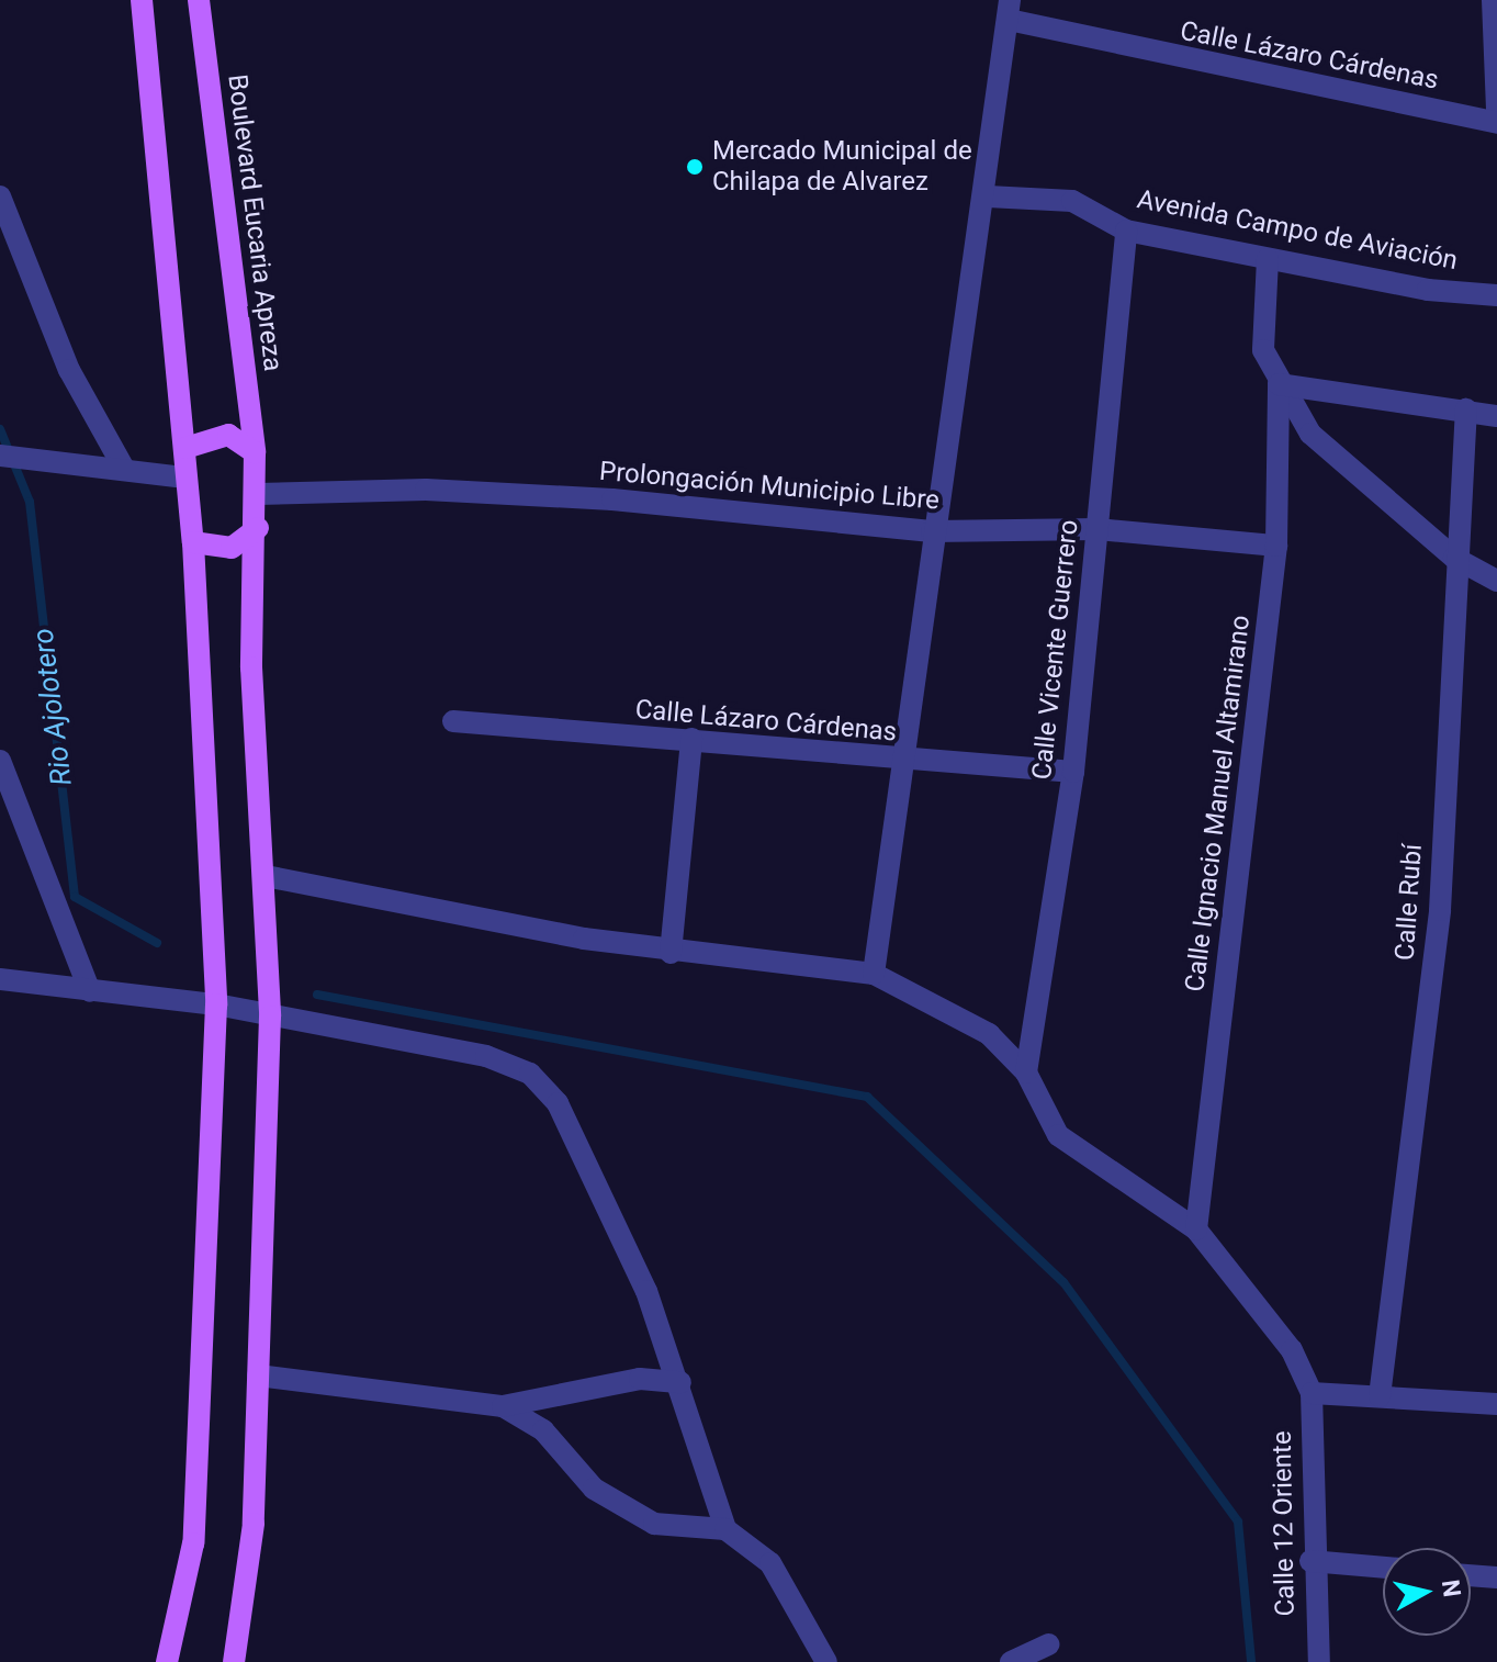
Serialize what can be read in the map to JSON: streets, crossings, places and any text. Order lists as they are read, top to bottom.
{
  "streets": {
    "main road": ["Boulevard Eucaria Apreza"],
    "street": [
      "Calle Lázaro Cárdenas",
      "Avenida Campo de Aviación",
      "Prolongación Municipio Libre",
      "Calle Vicente Guerrero",
      "Calle Ignacio Manuel Altamirano",
      "Calle Rubí",
      "Calle 12 Oriente"
    ]
  },
  "crossings": [
    ["Calle Lázaro Cárdenas", "Calle Vicente Guerrero"],
    ["Boulevard Eucaria Apreza", "Prolongación Municipio Libre"],
    ["Avenida Campo de Aviación", "Calle Vicente Guerrero"],
    ["Prolongación Municipio Libre", "Calle Vicente Guerrero"],
    ["Prolongación Municipio Libre", "Calle Ignacio Manuel Altamirano"]
  ],
  "water": ["Rio Ajolotero"],
  "places": ["Mercado Municipal de Chilapa de Alvarez"],
  "north": "right"
}
